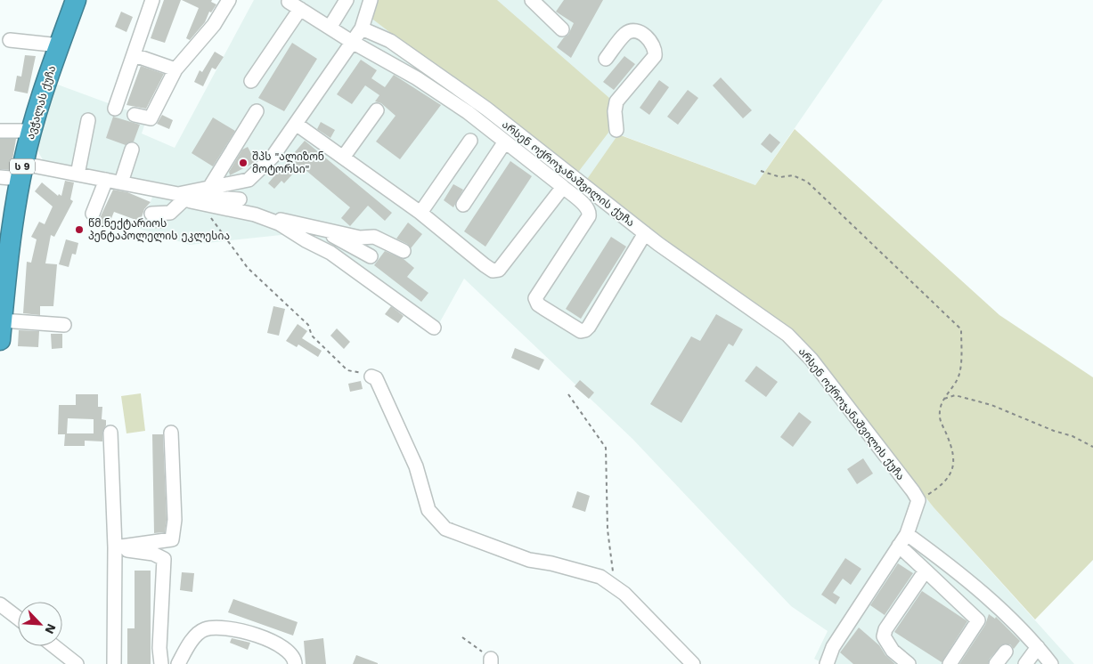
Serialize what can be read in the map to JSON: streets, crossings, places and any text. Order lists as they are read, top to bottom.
{
  "streets": {
    "highway": ["ავჭალას ქუჩა", "ს 9"],
    "street": ["არსენ ოქროჯანაშვილის ქუჩა"]
  },
  "places": ["შპს \"ალიზონ მოტორსი\"", "წმ.ნექტარიოს პენტაპოლელის ეკლესია"],
  "north": "bottom right"
}
